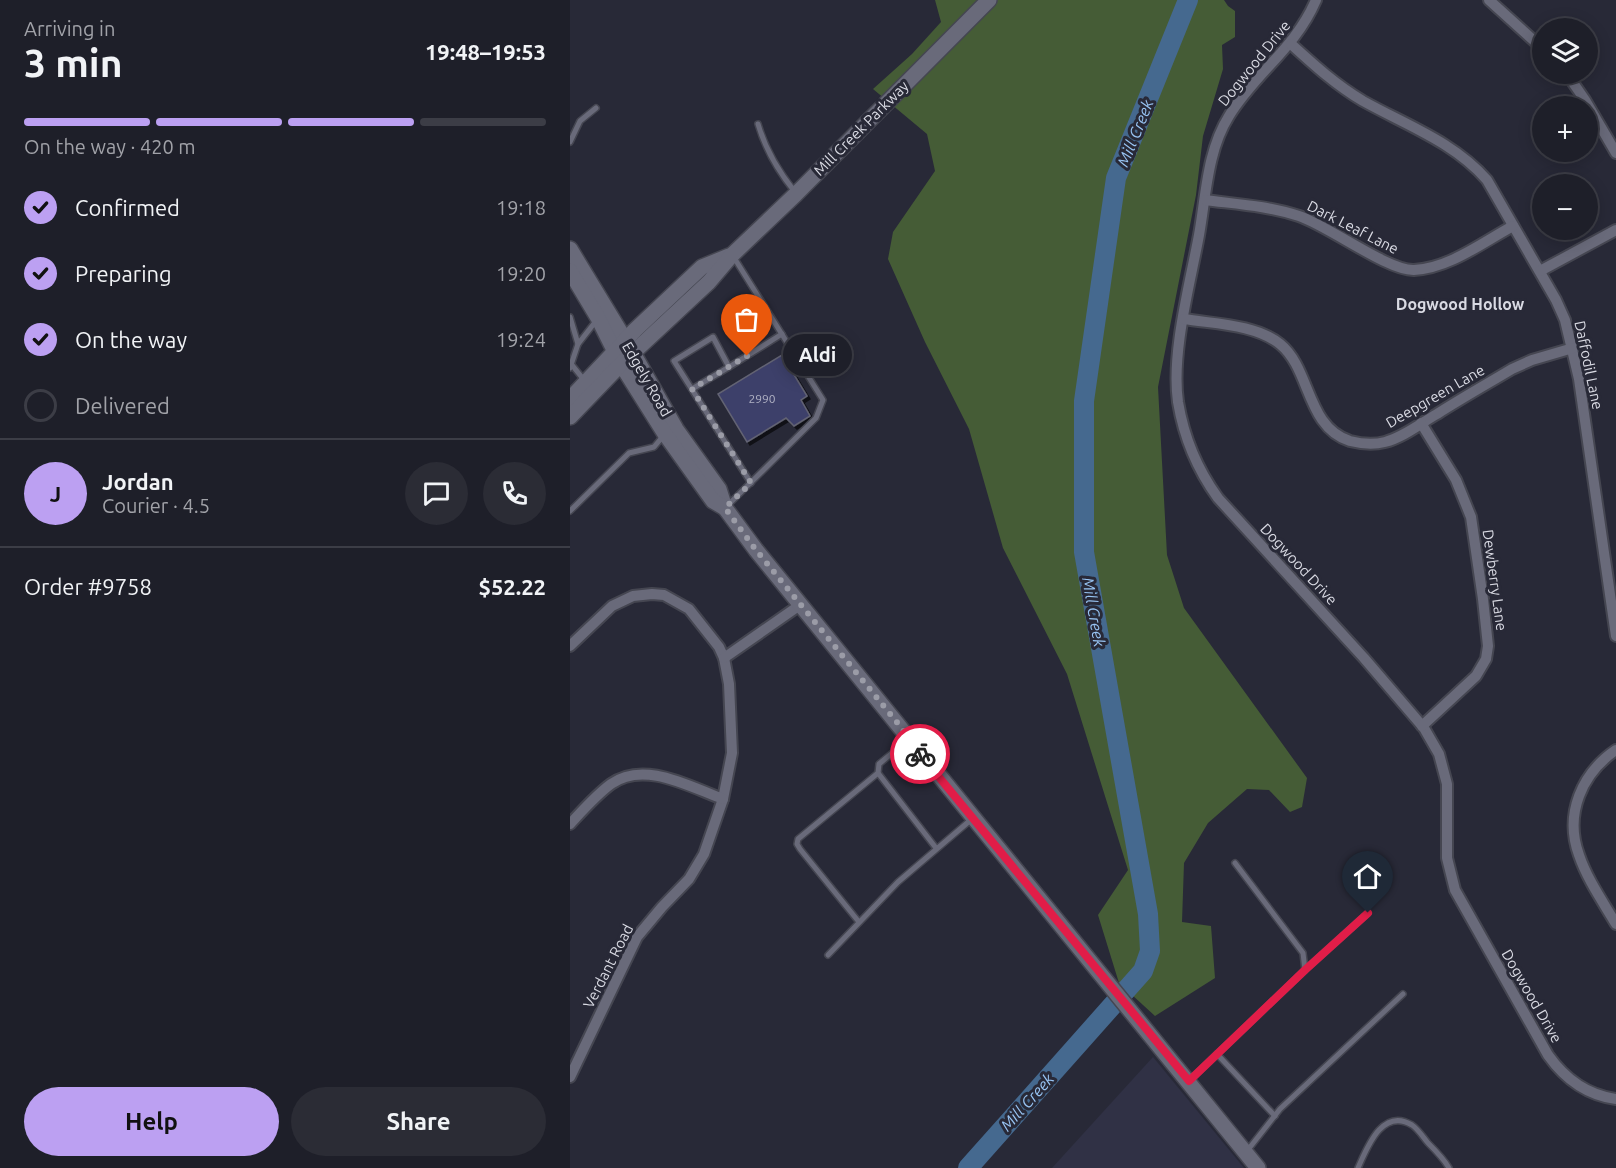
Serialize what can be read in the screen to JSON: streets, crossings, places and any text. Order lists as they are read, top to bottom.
{
  "streets": {
    "main road": ["Mill Creek Parkway", "Edgely Road"],
    "street": [
      "Dogwood Drive",
      "Dark Leaf Lane",
      "Daffodil Lane",
      "Deepgreen Lane",
      "Dewberry Lane",
      "Verdant Road"
    ]
  },
  "crossings": [
    ["Dogwood Drive", "Dark Leaf Lane"],
    ["Dogwood Drive", "Daffodil Lane"],
    ["Dogwood Drive", "Deepgreen Lane"],
    ["Dogwood Drive", "Dewberry Lane"],
    ["Mill Creek Parkway", "Edgely Road"],
    ["Dark Leaf Lane", "Daffodil Lane"],
    ["Daffodil Lane", "Deepgreen Lane"],
    ["Deepgreen Lane", "Dewberry Lane"]
  ],
  "districts": ["Dogwood Hollow"],
  "water": ["Mill Creek"],
  "places": ["Aldi"],
  "house_numbers": ["2990"],
  "page": {
    "heading": ["3 min", "Arriving in", "19:48–19:53"],
    "panel": [
      "Jordan",
      "Courier · 4.5",
      "Order #9758",
      "$52.22"
    ],
    "map_buttons": ["+", "−"],
    "bar": "On the way · 420 m",
    "list": [
      ["Confirmed", "19:18"],
      ["Preparing", "19:20"],
      ["On the way", "19:24"],
      "Delivered"
    ],
    "bubble": "Aldi",
    "round": "J",
    "buttons": ["Help", "Share"]
  }
}
